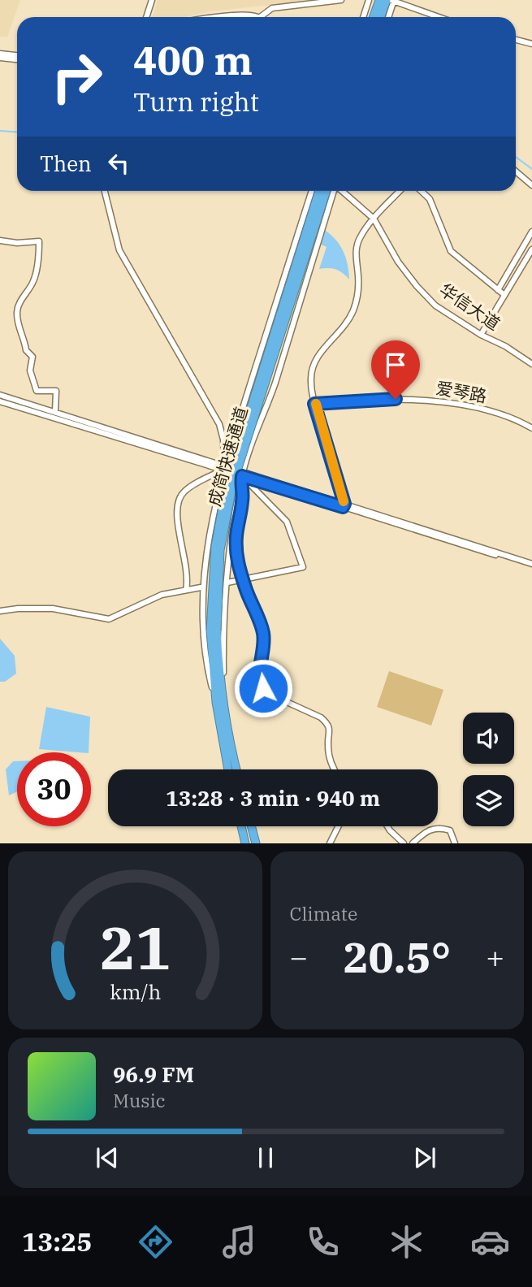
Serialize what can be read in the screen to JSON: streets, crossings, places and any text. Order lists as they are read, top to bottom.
{
  "streets": {
    "highway": ["成简快速通道"],
    "street": ["华信大道", "爱琴路"]
  },
  "page": {
    "turn": ["400 m", "Turn right"],
    "then": "Then",
    "limit": "30",
    "trip": "13:28 · 3 min · 940 m",
    "tile": "Climate",
    "heat": ["−", "20.5°", "+"],
    "song": ["96.9 FM", "Music"],
    "tabs": "13:25",
    "gauge": ["21", "km/h"]
  }
}
